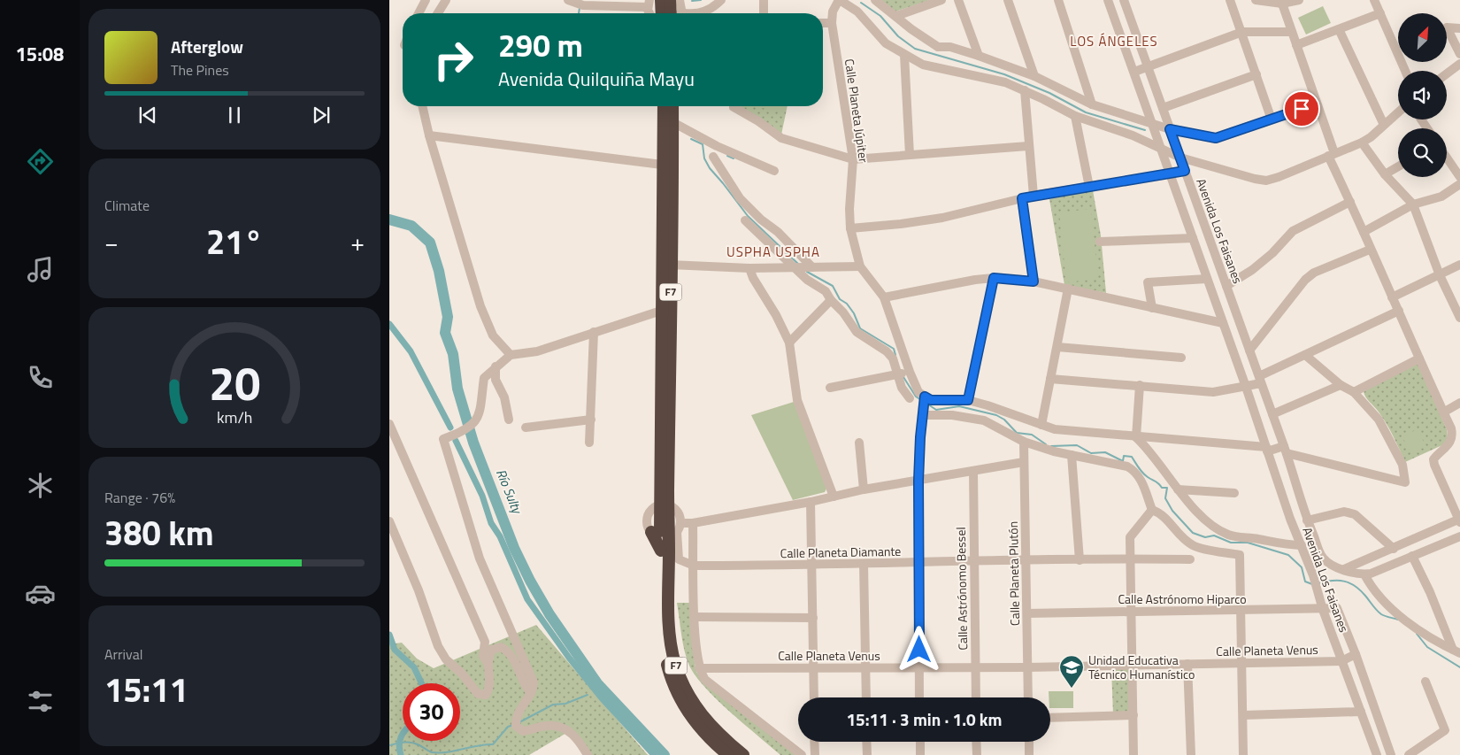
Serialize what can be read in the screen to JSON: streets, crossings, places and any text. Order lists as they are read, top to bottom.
{
  "streets": {
    "highway": ["F7"],
    "street": [
      "Calle Planeta Júpiter",
      "Avenida Los Faisanes",
      "Calle Planeta Diamante",
      "Calle Planeta Plutón",
      "Calle Astrónomo Bessel",
      "Calle Astrónomo Hiparco",
      "Calle Planeta Venus"
    ]
  },
  "crossings": [
    ["Avenida Los Faisanes", "Calle Astrónomo Hiparco"],
    ["Avenida Los Faisanes", "Calle Planeta Venus"],
    ["Calle Planeta Diamante", "Calle Planeta Plutón"],
    ["Calle Planeta Diamante", "Calle Astrónomo Bessel"],
    ["Calle Planeta Plutón", "Calle Astrónomo Hiparco"],
    ["Calle Planeta Plutón", "Calle Planeta Venus"],
    ["Calle Astrónomo Bessel", "Calle Planeta Venus"]
  ],
  "districts": ["LOS ÁNGELES", "USPHA USPHA"],
  "water": ["Río Sulty"],
  "places": {
    "school or university": ["Unidad Educativa Técnico Humanístico"]
  },
  "north": "top right",
  "page": {
    "tabs": "15:08",
    "turn": ["290 m", "Avenida Quilquiña Mayu"],
    "song": ["Afterglow", "The Pines"],
    "tile": [
      "Climate",
      ["Range · 76%", "380 km"],
      ["Arrival", "15:11"]
    ],
    "heat": ["−", "21°", "+"],
    "limit": "30",
    "trip": "15:11 · 3 min · 1.0 km",
    "gauge": ["20", "km/h"]
  }
}
